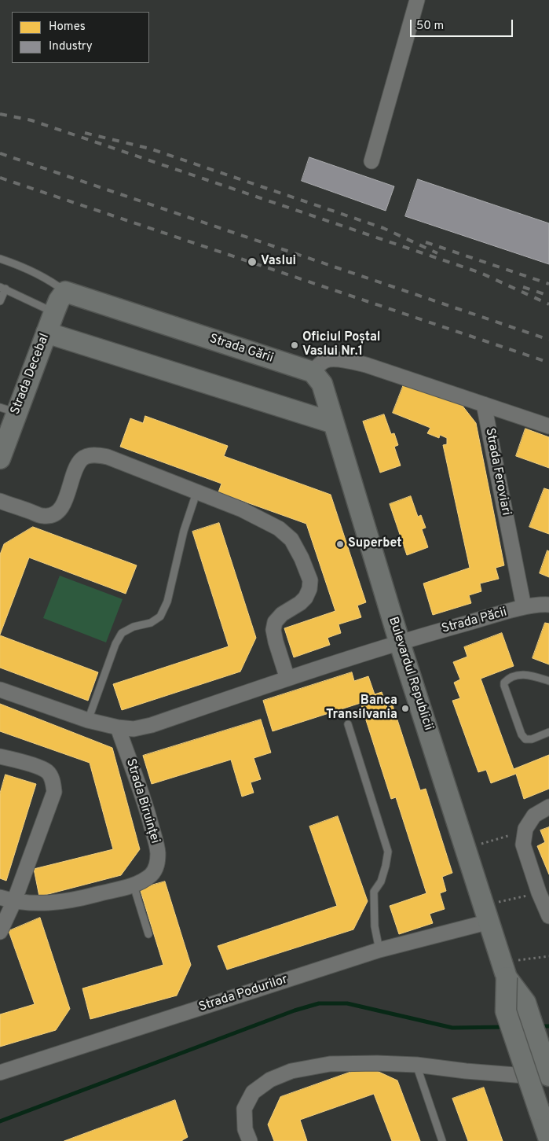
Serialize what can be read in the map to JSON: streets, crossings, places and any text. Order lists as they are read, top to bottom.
{
  "streets": {
    "street": [
      "Strada Gării",
      "Strada Decebal",
      "Strada Feroviari",
      "Strada Păcii",
      "Bulevardul Republicii",
      "Strada Biruinței",
      "Strada Podurilor"
    ]
  },
  "crossings": [
    ["Strada Gării", "Strada Decebal"],
    ["Strada Gării", "Bulevardul Republicii"],
    ["Strada Feroviari", "Strada Păcii"],
    ["Strada Păcii", "Bulevardul Republicii"],
    ["Bulevardul Republicii", "Strada Podurilor"]
  ],
  "places": [
    "Vaslui",
    "Oficiul Poștal Vaslui Nr.1",
    "Superbet",
    "Banca Transilvania"
  ],
  "legend": ["Homes", "Industry"],
  "scale_bar": "50 m"
}
